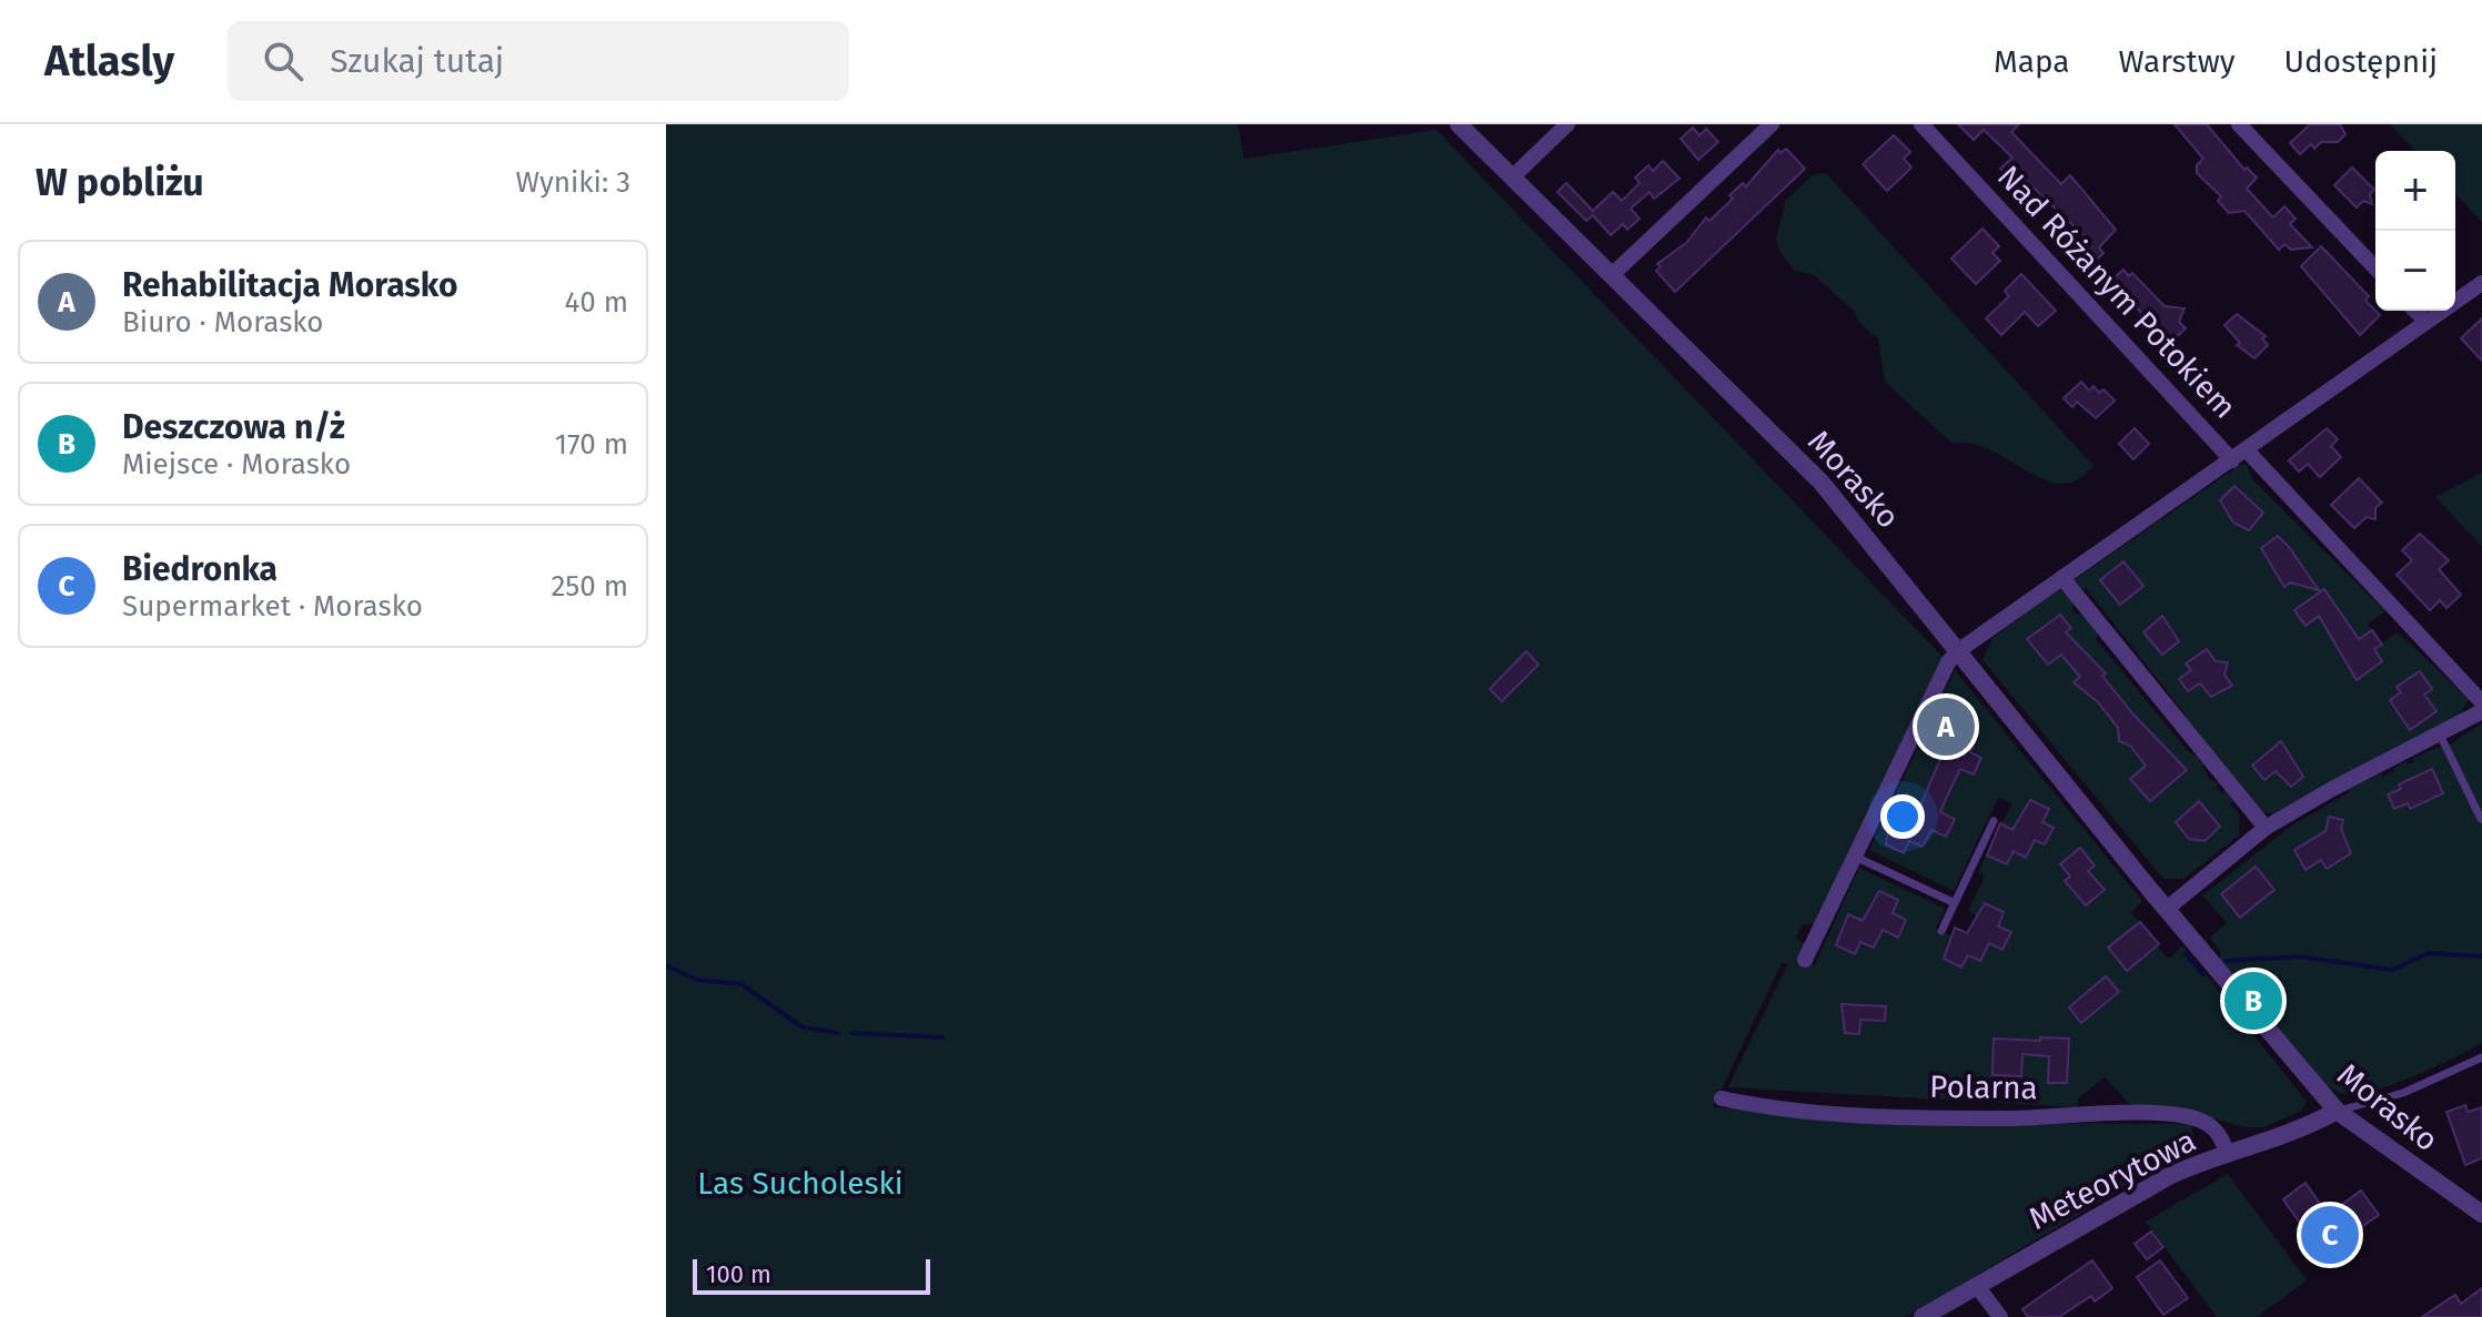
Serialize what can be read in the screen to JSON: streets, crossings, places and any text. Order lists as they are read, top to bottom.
{
  "streets": {
    "street": [
      "Nad Różanym Potokiem",
      "Morasko",
      "Polarna",
      "Meteorytowa"
    ]
  },
  "crossings": [
    ["Nad Różanym Potokiem", "Morasko"],
    ["Morasko", "Meteorytowa"],
    ["Polarna", "Meteorytowa"]
  ],
  "parks": ["Las Sucholeski"],
  "scale_bar": "100 m",
  "page": {
    "header": "Atlasly",
    "search": "Szukaj tutaj",
    "nav": ["Mapa", "Warstwy", "Udostępnij"],
    "heading": ["W pobliżu", "Wyniki: 3"],
    "map_buttons": ["+", "−"],
    "list": [
      {
        "mark": "A",
        "name": "Rehabilitacja Morasko",
        "note": "Biuro · Morasko",
        "value": "40 m"
      },
      {
        "mark": "B",
        "name": "Deszczowa n/ż",
        "note": "Miejsce · Morasko",
        "value": "170 m"
      },
      {
        "mark": "C",
        "name": "Biedronka",
        "note": "Supermarket · Morasko",
        "value": "250 m"
      }
    ],
    "pins": ["A", "B", "C"],
    "scale": "100 m"
  }
}
